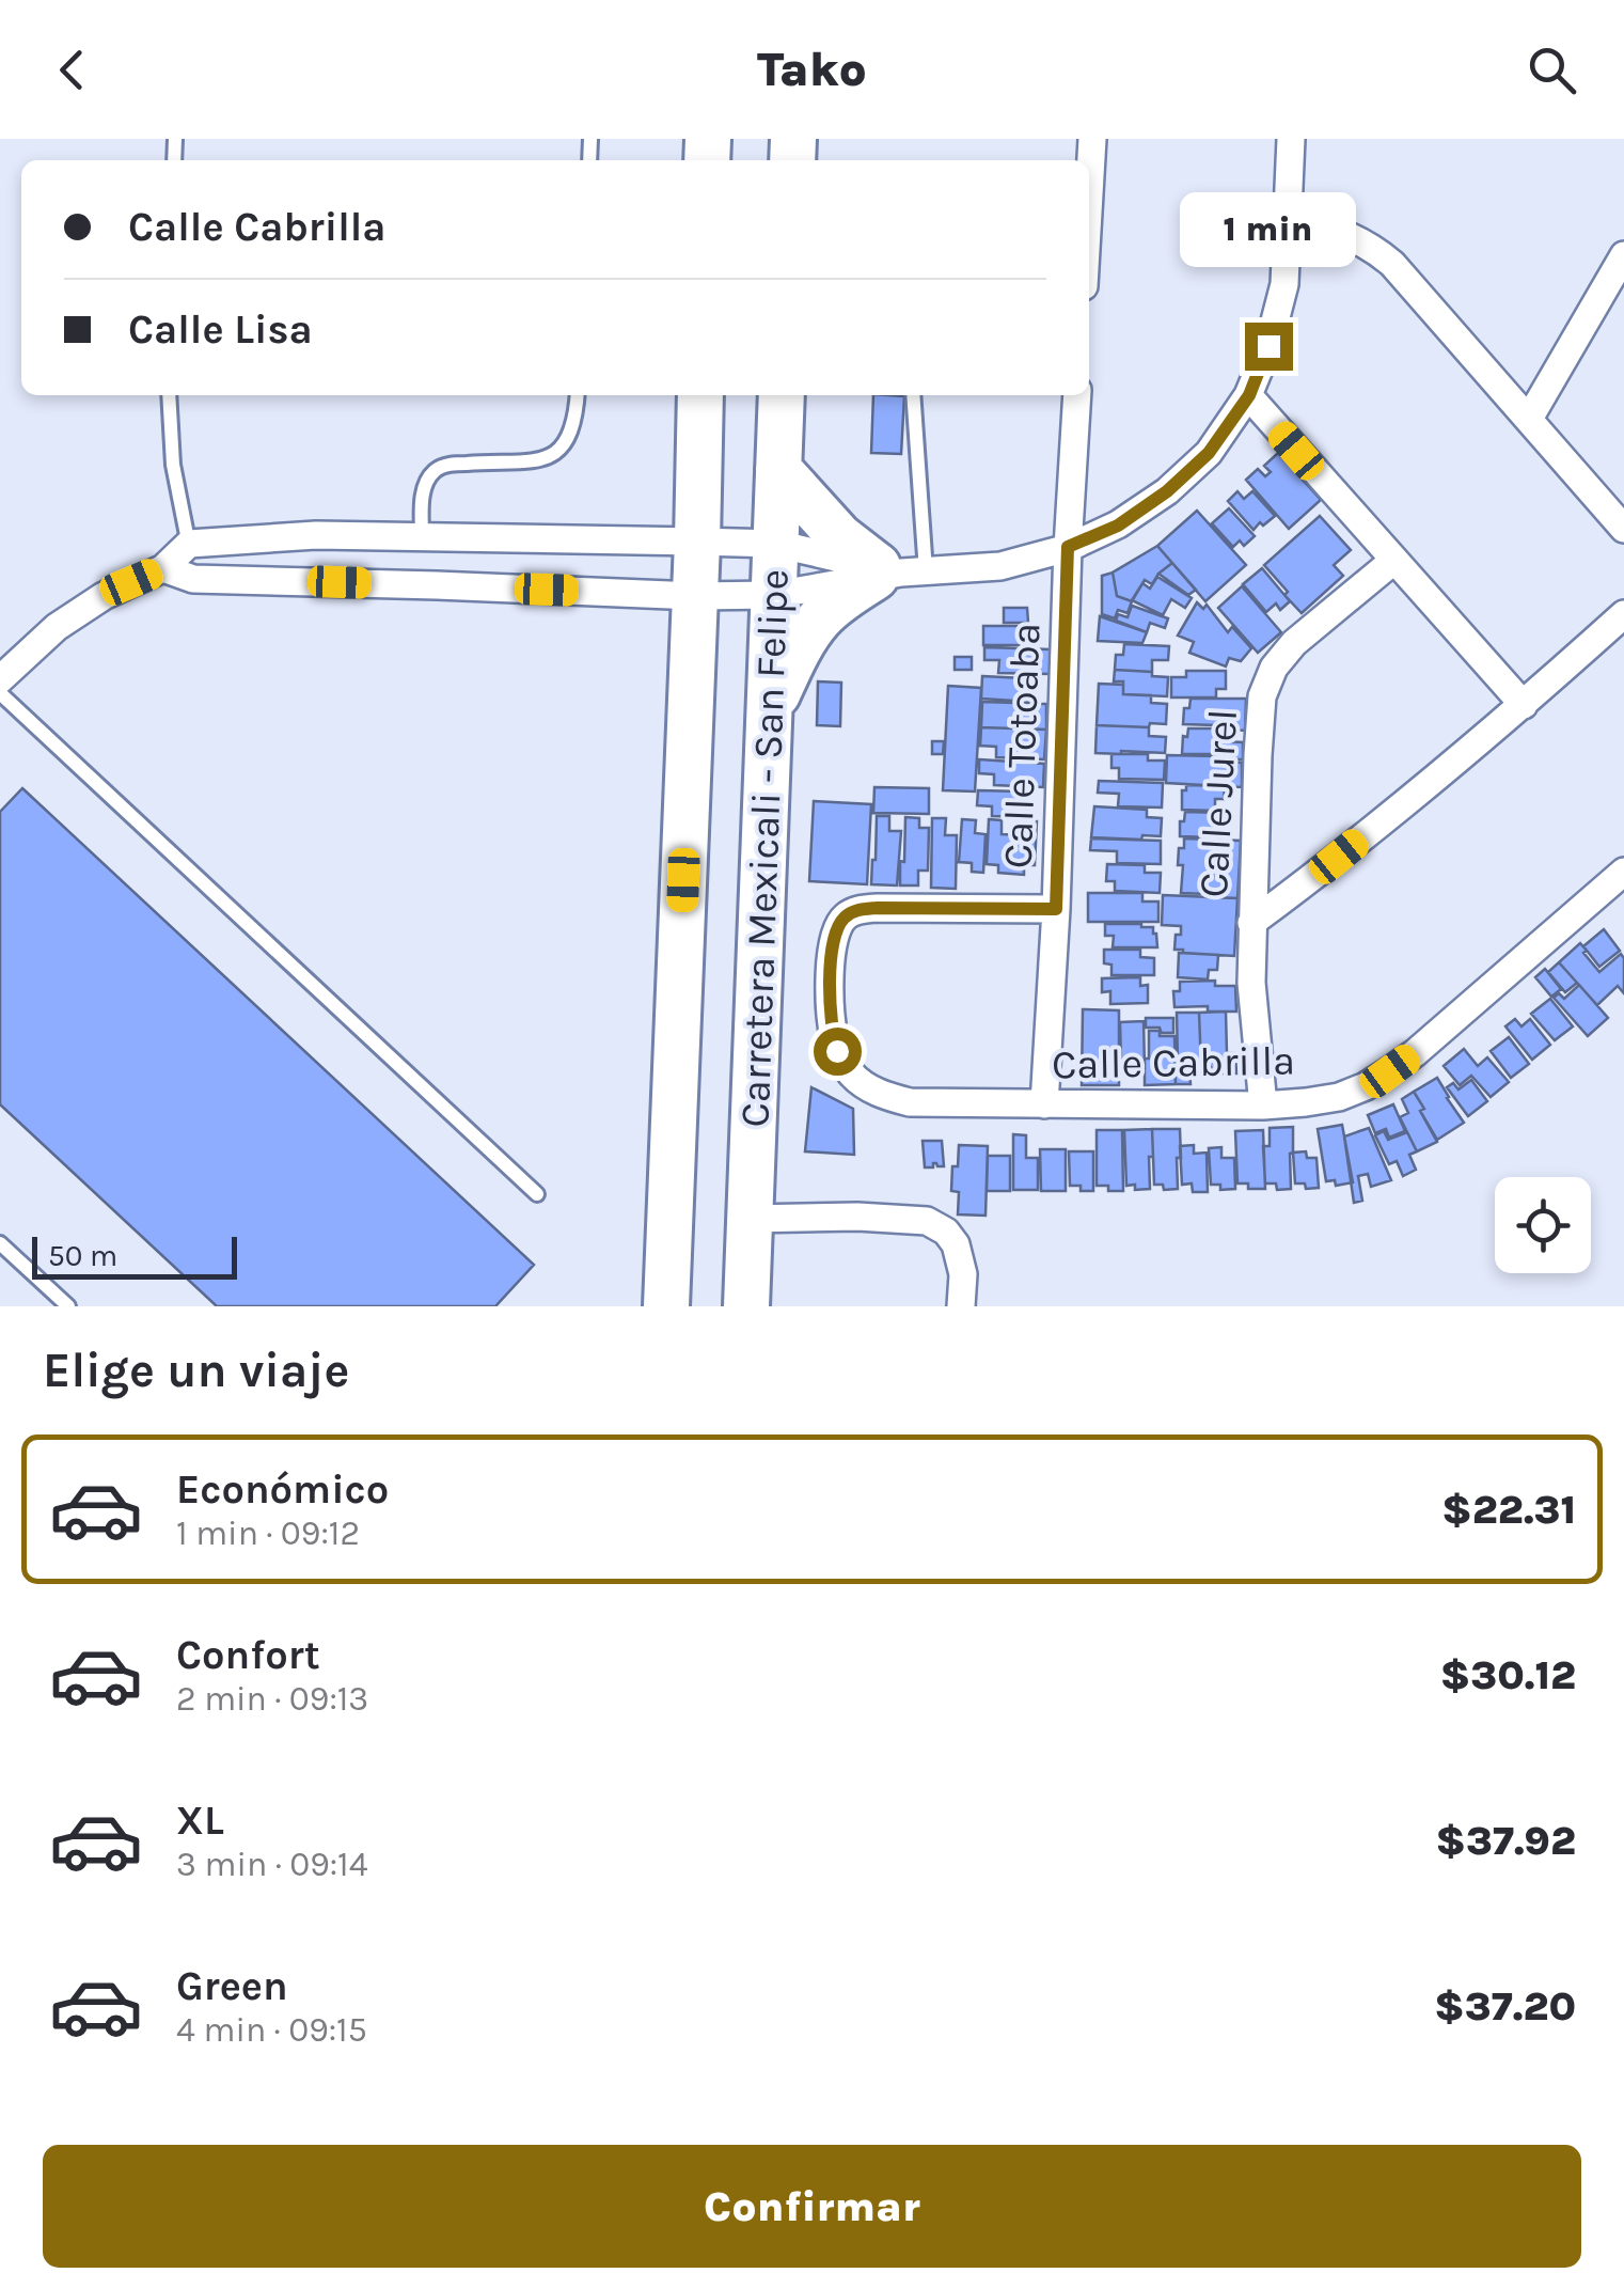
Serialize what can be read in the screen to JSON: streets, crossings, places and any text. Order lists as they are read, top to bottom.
{
  "streets": {
    "highway": ["Carretera Mexicali - San Felipe"],
    "street": ["Calle Totoaba", "Calle Jurel", "Calle Cabrilla"]
  },
  "crossings": [
    ["Calle Totoaba", "Calle Cabrilla"],
    ["Calle Jurel", "Calle Cabrilla"]
  ],
  "scale_bar": "50 m",
  "page": {
    "header": "Tako",
    "banner": ["Calle Cabrilla", "Calle Lisa"],
    "bubble": "1 min",
    "scale": "50 m",
    "heading": "Elige un viaje",
    "list": [
      {
        "name": "Económico",
        "note": "1 min · 09:12",
        "value": "$22.31"
      },
      {
        "name": "Confort",
        "note": "2 min · 09:13",
        "value": "$30.12"
      },
      {
        "name": "XL",
        "note": "3 min · 09:14",
        "value": "$37.92"
      },
      {
        "name": "Green",
        "note": "4 min · 09:15",
        "value": "$37.20"
      }
    ],
    "buttons": "Confirmar"
  }
}
